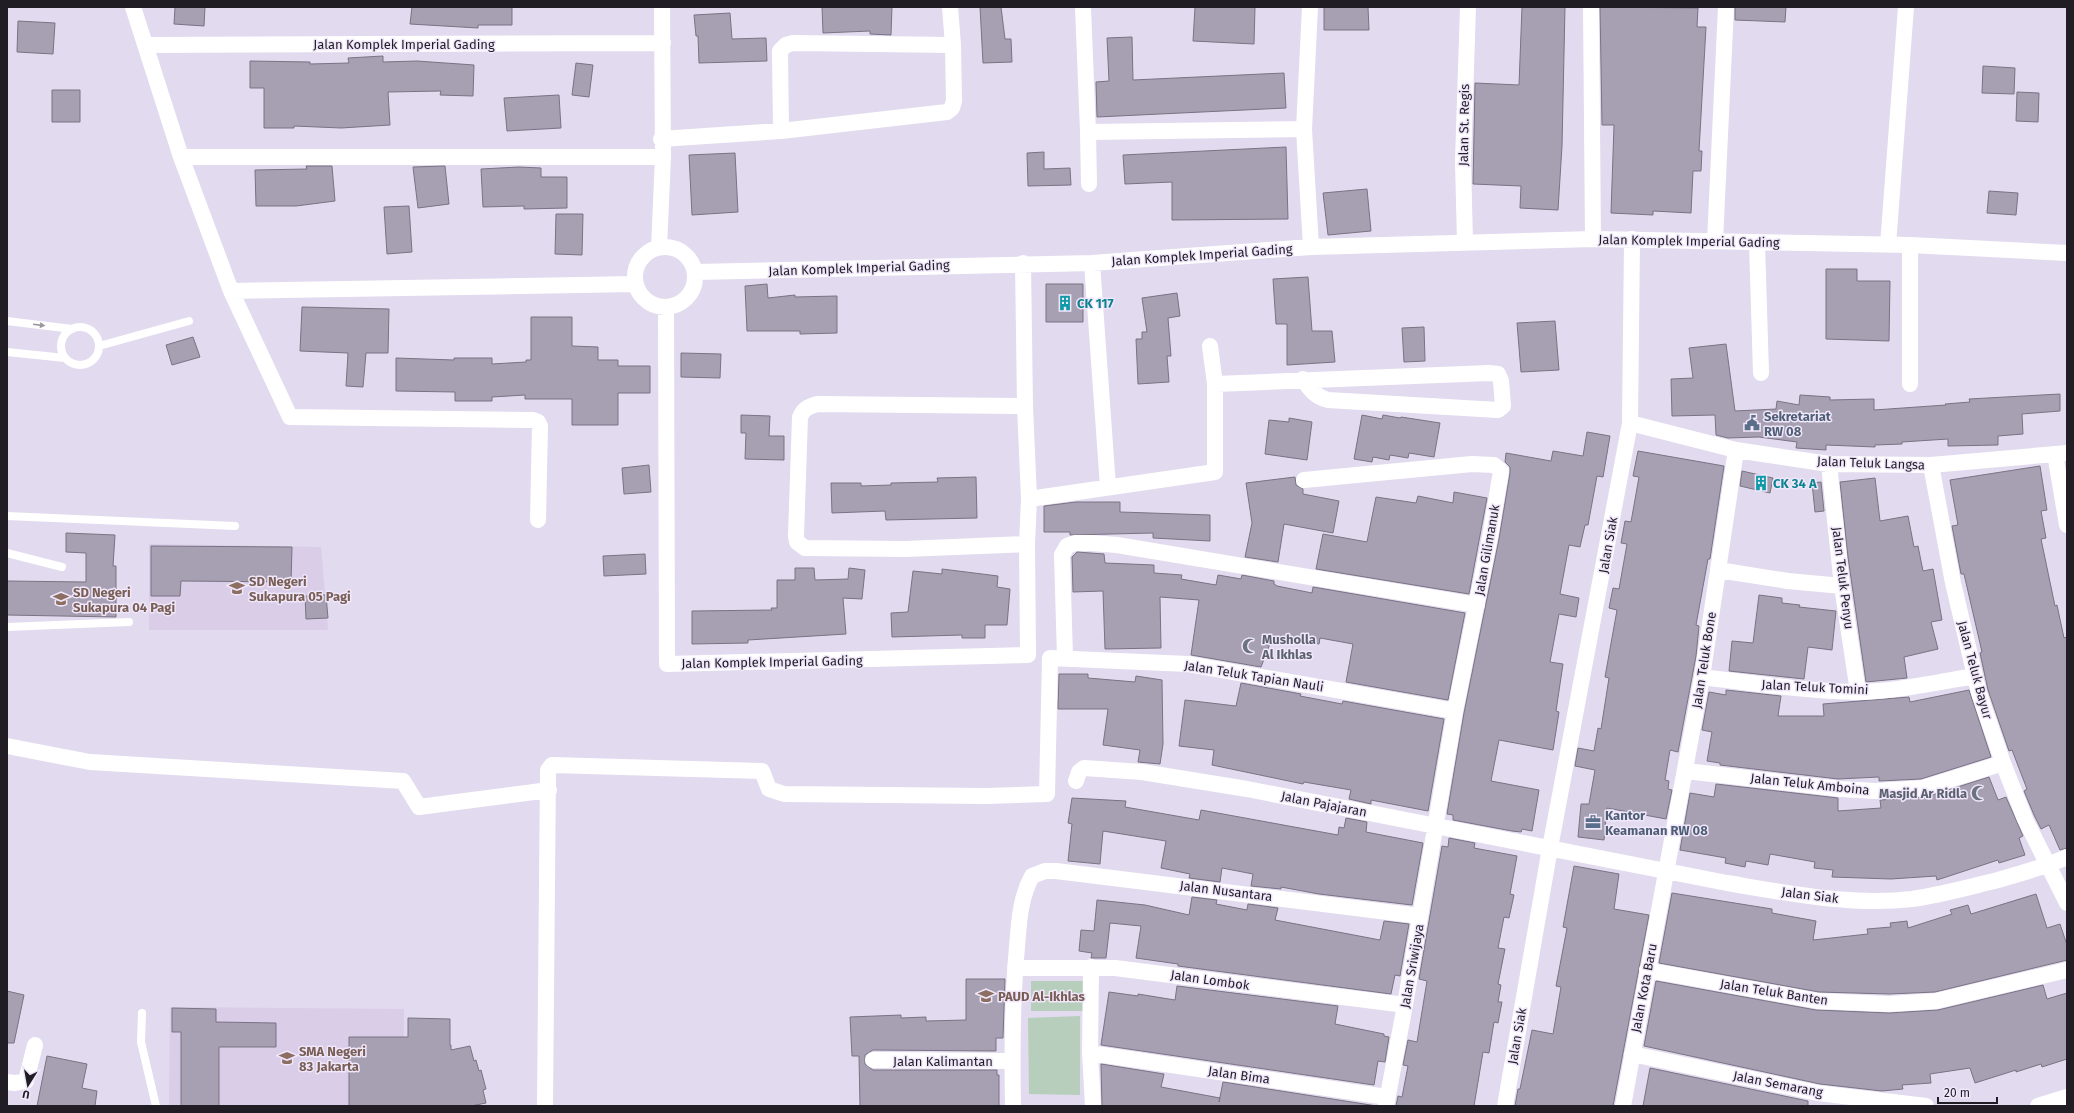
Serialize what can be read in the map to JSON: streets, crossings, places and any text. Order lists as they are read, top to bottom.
{
  "streets": {
    "street": [
      "Jalan Komplek Imperial Gading",
      "Jalan St. Regis",
      "Jalan Teluk Langsa",
      "Jalan Siak",
      "Jalan Gilimanuk",
      "Jalan Teluk Penyu",
      "Jalan Teluk Bone",
      "Jalan Teluk Bayur",
      "Jalan Teluk Tapian Nauli",
      "Jalan Teluk Tomini",
      "Jalan Teluk Amboina",
      "Jalan Pajajaran",
      "Jalan Nusantara",
      "Jalan Sriwijaya",
      "Jalan Lombok",
      "Jalan Kota Baru",
      "Jalan Teluk Banten",
      "Jalan Kalimantan",
      "Jalan Bima",
      "Jalan Semarang"
    ]
  },
  "crossings": [
    ["Jalan Komplek Imperial Gading", "Jalan St. Regis"],
    ["Jalan Komplek Imperial Gading", "Jalan Siak"],
    ["Jalan Teluk Langsa", "Jalan Siak"],
    ["Jalan Teluk Langsa", "Jalan Teluk Penyu"],
    ["Jalan Teluk Langsa", "Jalan Teluk Bone"],
    ["Jalan Teluk Langsa", "Jalan Teluk Bayur"],
    ["Jalan Siak", "Jalan Teluk Bone"],
    ["Jalan Siak", "Jalan Teluk Bayur"],
    ["Jalan Siak", "Jalan Pajajaran"],
    ["Jalan Siak", "Jalan Kota Baru"],
    ["Jalan Gilimanuk", "Jalan Teluk Tapian Nauli"],
    ["Jalan Gilimanuk", "Jalan Pajajaran"],
    ["Jalan Gilimanuk", "Jalan Sriwijaya"],
    ["Jalan Teluk Penyu", "Jalan Teluk Tomini"],
    ["Jalan Teluk Bone", "Jalan Teluk Tomini"],
    ["Jalan Teluk Bone", "Jalan Teluk Amboina"],
    ["Jalan Teluk Bone", "Jalan Kota Baru"],
    ["Jalan Teluk Bayur", "Jalan Teluk Tomini"],
    ["Jalan Teluk Bayur", "Jalan Teluk Amboina"],
    ["Jalan Pajajaran", "Jalan Sriwijaya"],
    ["Jalan Nusantara", "Jalan Sriwijaya"],
    ["Jalan Nusantara", "Jalan Kalimantan"],
    ["Jalan Sriwijaya", "Jalan Lombok"],
    ["Jalan Sriwijaya", "Jalan Bima"],
    ["Jalan Lombok", "Jalan Kalimantan"],
    ["Jalan Kota Baru", "Jalan Teluk Banten"],
    ["Jalan Kota Baru", "Jalan Semarang"]
  ],
  "places": {
    "building": ["CK 117", "CK 34 A"],
    "public building": ["Sekretariat RW 08"],
    "school or university": [
      "SD Negeri Sukapura 05 Pagi",
      "SD Negeri Sukapura 04 Pagi",
      "PAUD Al-Ikhlas",
      "SMA Negeri 83 Jakarta"
    ],
    "mosque": ["Musholla Al Ikhlas", "Masjid Ar Ridla"],
    "office": ["Kantor Keamanan RW 08"]
  },
  "scale_bar": "20 m",
  "north": "bottom"
}
